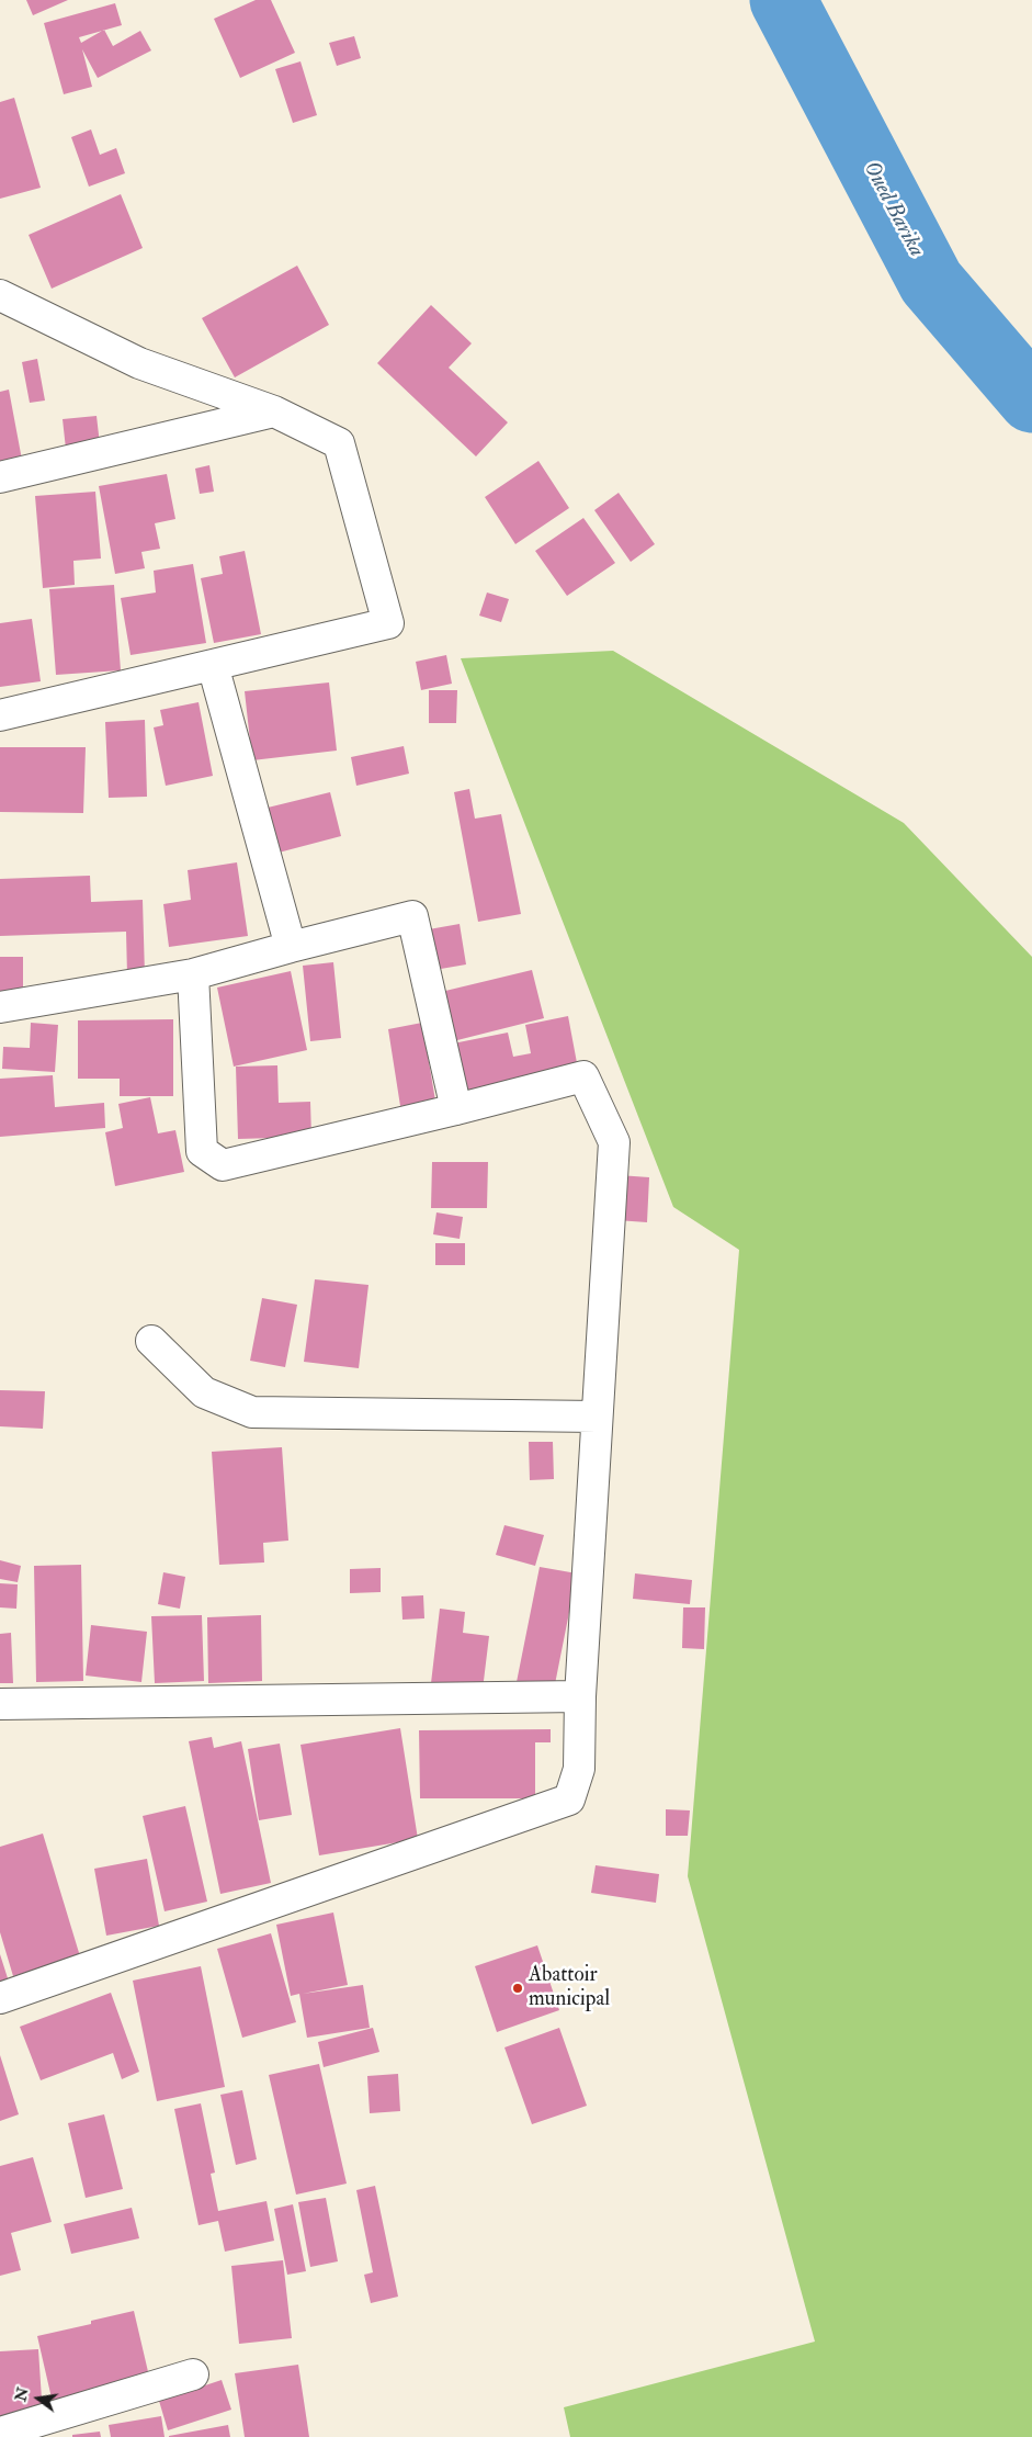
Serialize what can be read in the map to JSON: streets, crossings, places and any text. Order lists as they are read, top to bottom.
{
  "water": ["Oued Barika"],
  "places": ["Abattoir municipal"],
  "north": "left"
}
